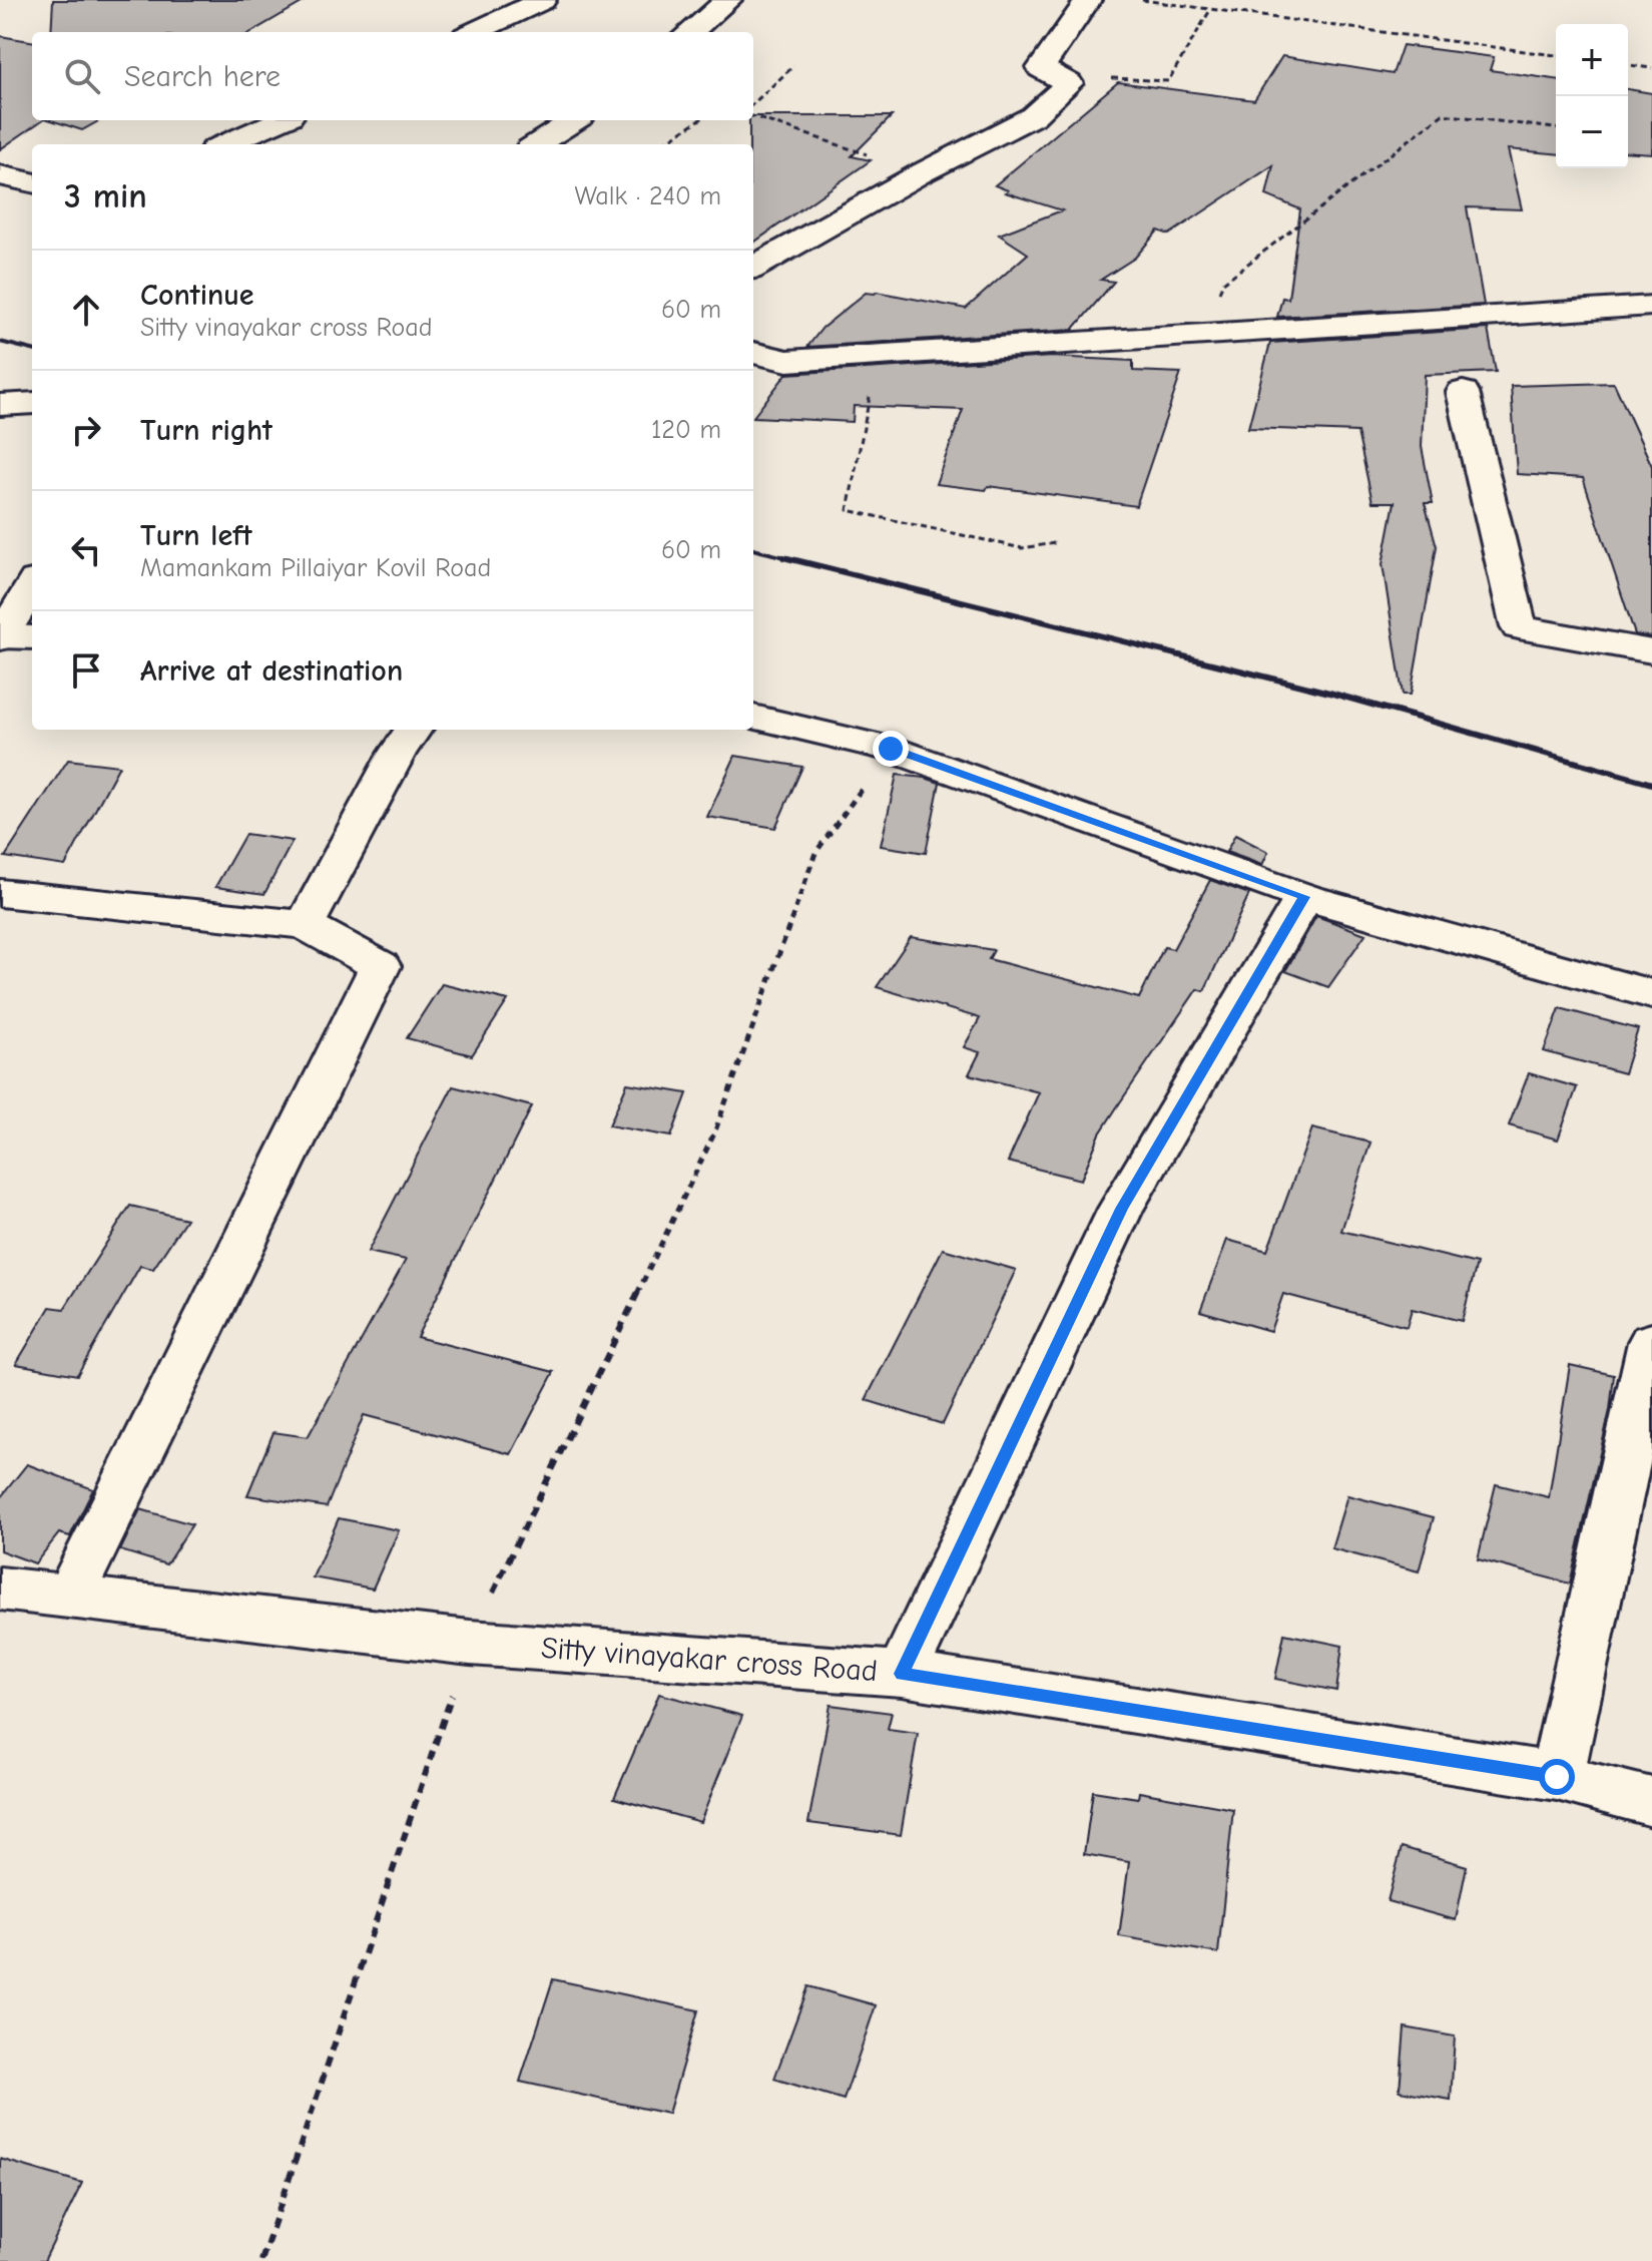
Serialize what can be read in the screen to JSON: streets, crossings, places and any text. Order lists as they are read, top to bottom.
{
  "streets": {
    "street": ["Sitty vinayakar cross Road"]
  },
  "page": {
    "map_buttons": ["+", "−"],
    "search": "Search here",
    "heading": ["3 min", "Walk · 240 m"],
    "list": [
      ["Continue", "Sitty vinayakar cross Road", "60 m"],
      ["Turn right", "120 m"],
      ["Turn left", "Mamankam Pillaiyar Kovil Road", "60 m"],
      "Arrive at destination"
    ]
  }
}
